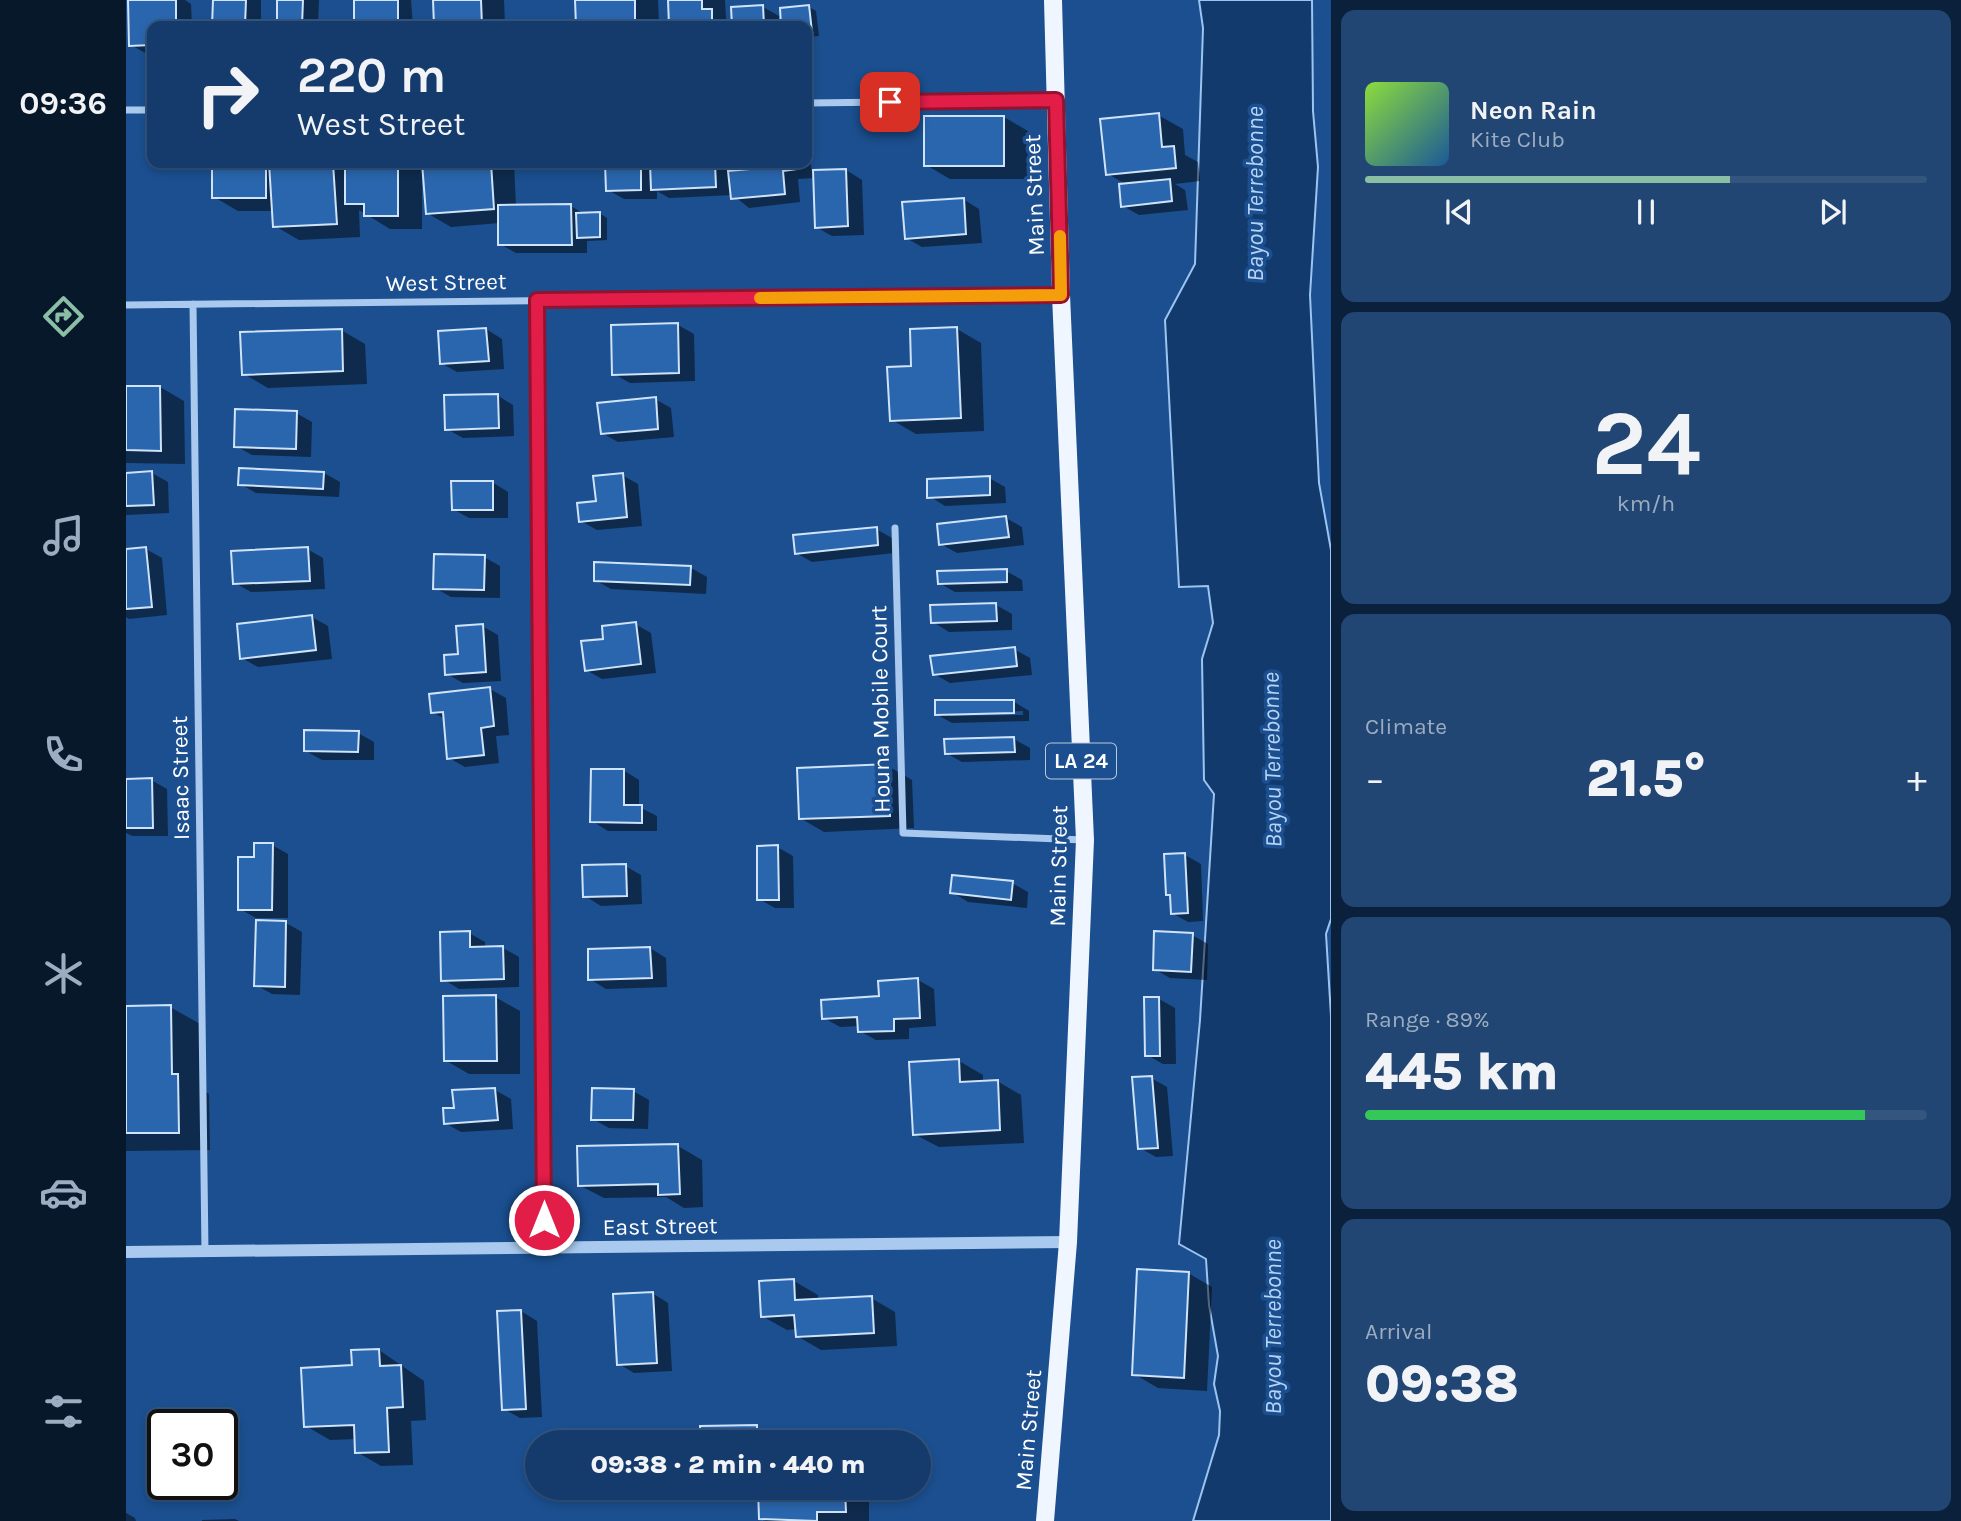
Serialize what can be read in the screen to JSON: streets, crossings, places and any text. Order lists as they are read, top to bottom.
{
  "streets": {
    "main road": ["Main Street", "LA 24"],
    "street": [
      "West Street",
      "Houna Mobile Court",
      "Isaac Street",
      "East Street"
    ]
  },
  "crossings": [
    ["Main Street", "West Street"],
    ["Main Street", "Houna Mobile Court"],
    ["Main Street", "East Street"],
    ["West Street", "Isaac Street"],
    ["Isaac Street", "East Street"]
  ],
  "water": ["Bayou Terrebonne"],
  "page": {
    "tabs": "09:36",
    "turn": ["220 m", "West Street"],
    "song": ["Neon Rain", "Kite Club"],
    "tile": [
      ["24", "km/h"],
      "Climate",
      ["Range · 89%", "445 km"],
      ["Arrival", "09:38"]
    ],
    "heat": ["−", "21.5°", "+"],
    "limit": "30",
    "trip": "09:38 · 2 min · 440 m"
  }
}
